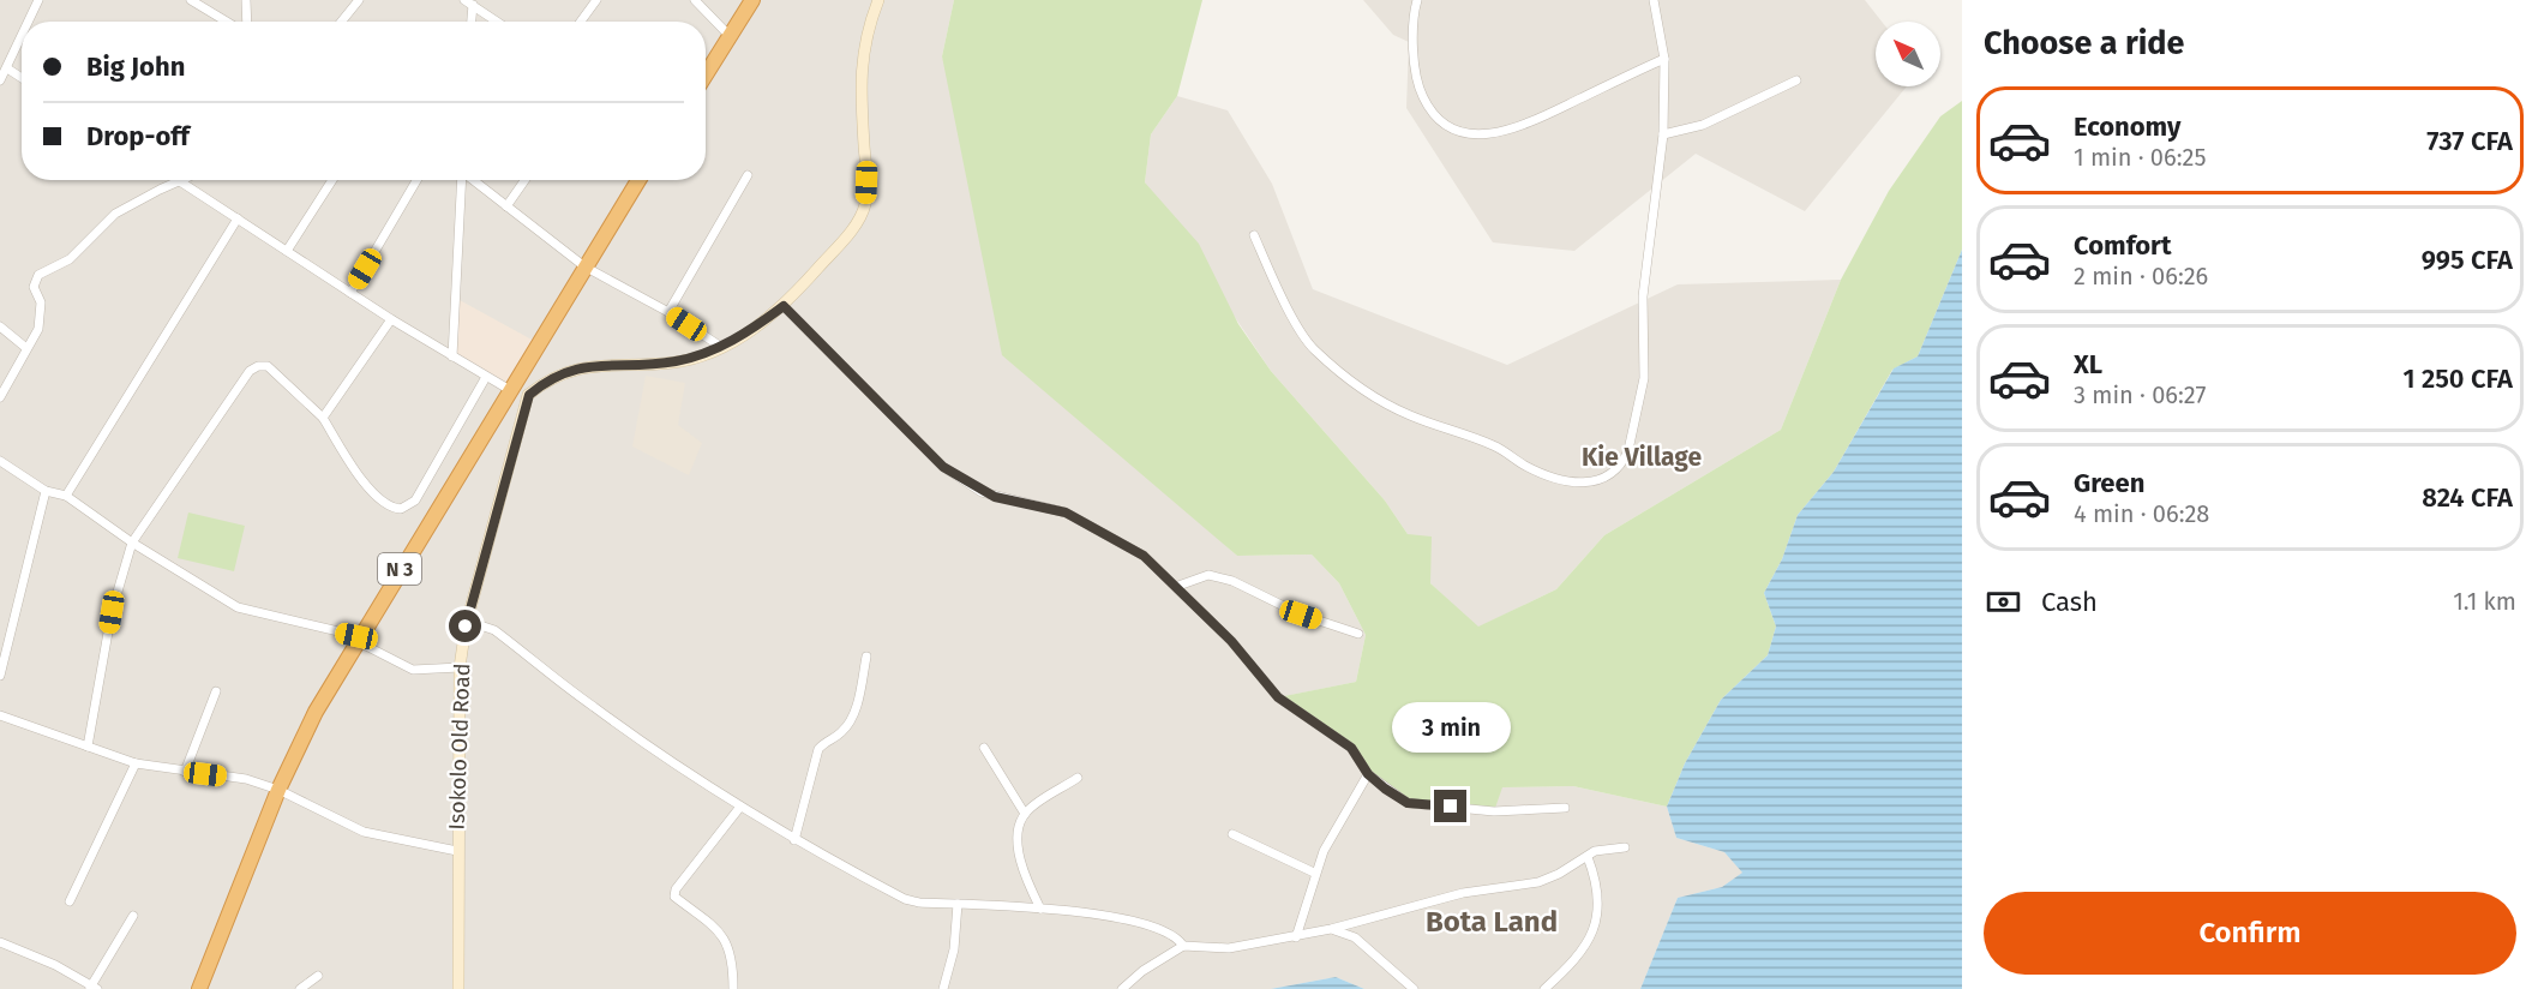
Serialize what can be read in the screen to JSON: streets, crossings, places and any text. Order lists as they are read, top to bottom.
{
  "streets": {
    "highway": ["N 3"],
    "street": ["Isokolo Old Road"]
  },
  "districts": ["Kie Village", "Bota Land"],
  "north": "top left",
  "page": {
    "heading": "Choose a ride",
    "banner": ["Big John", "Drop-off"],
    "list": [
      {
        "name": "Economy",
        "note": "1 min · 06:25",
        "value": "737 CFA"
      },
      {
        "name": "Comfort",
        "note": "2 min · 06:26",
        "value": "995 CFA"
      },
      {
        "name": "XL",
        "note": "3 min · 06:27",
        "value": "1 250 CFA"
      },
      {
        "name": "Green",
        "note": "4 min · 06:28",
        "value": "824 CFA"
      }
    ],
    "pay": ["Cash", "1.1 km"],
    "bubble": "3 min",
    "buttons": "Confirm"
  }
}
